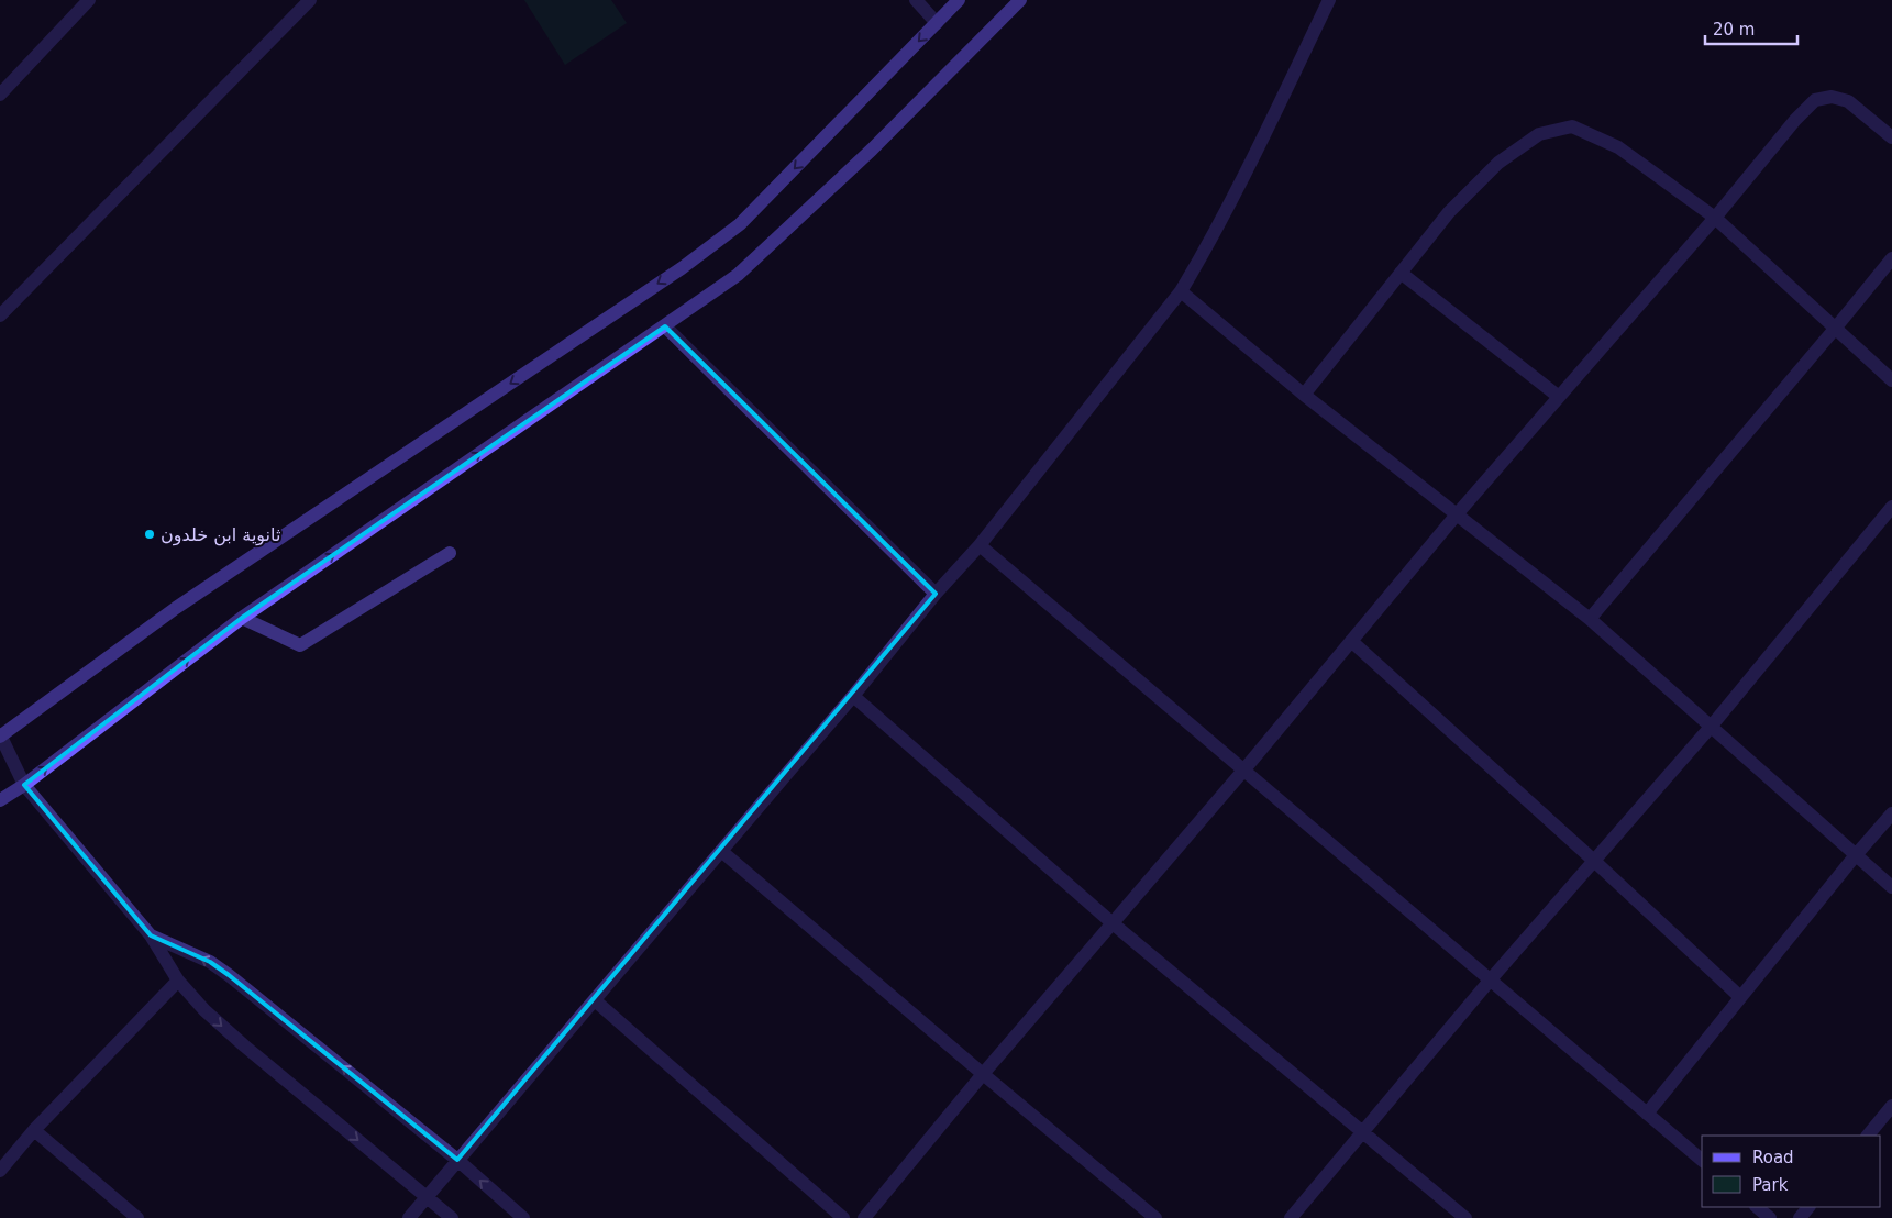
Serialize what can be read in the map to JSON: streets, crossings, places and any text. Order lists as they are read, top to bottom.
{
  "places": ["ثانوية ابن خلدون"],
  "legend": ["Road", "Park"],
  "scale_bar": "20 m"
}
